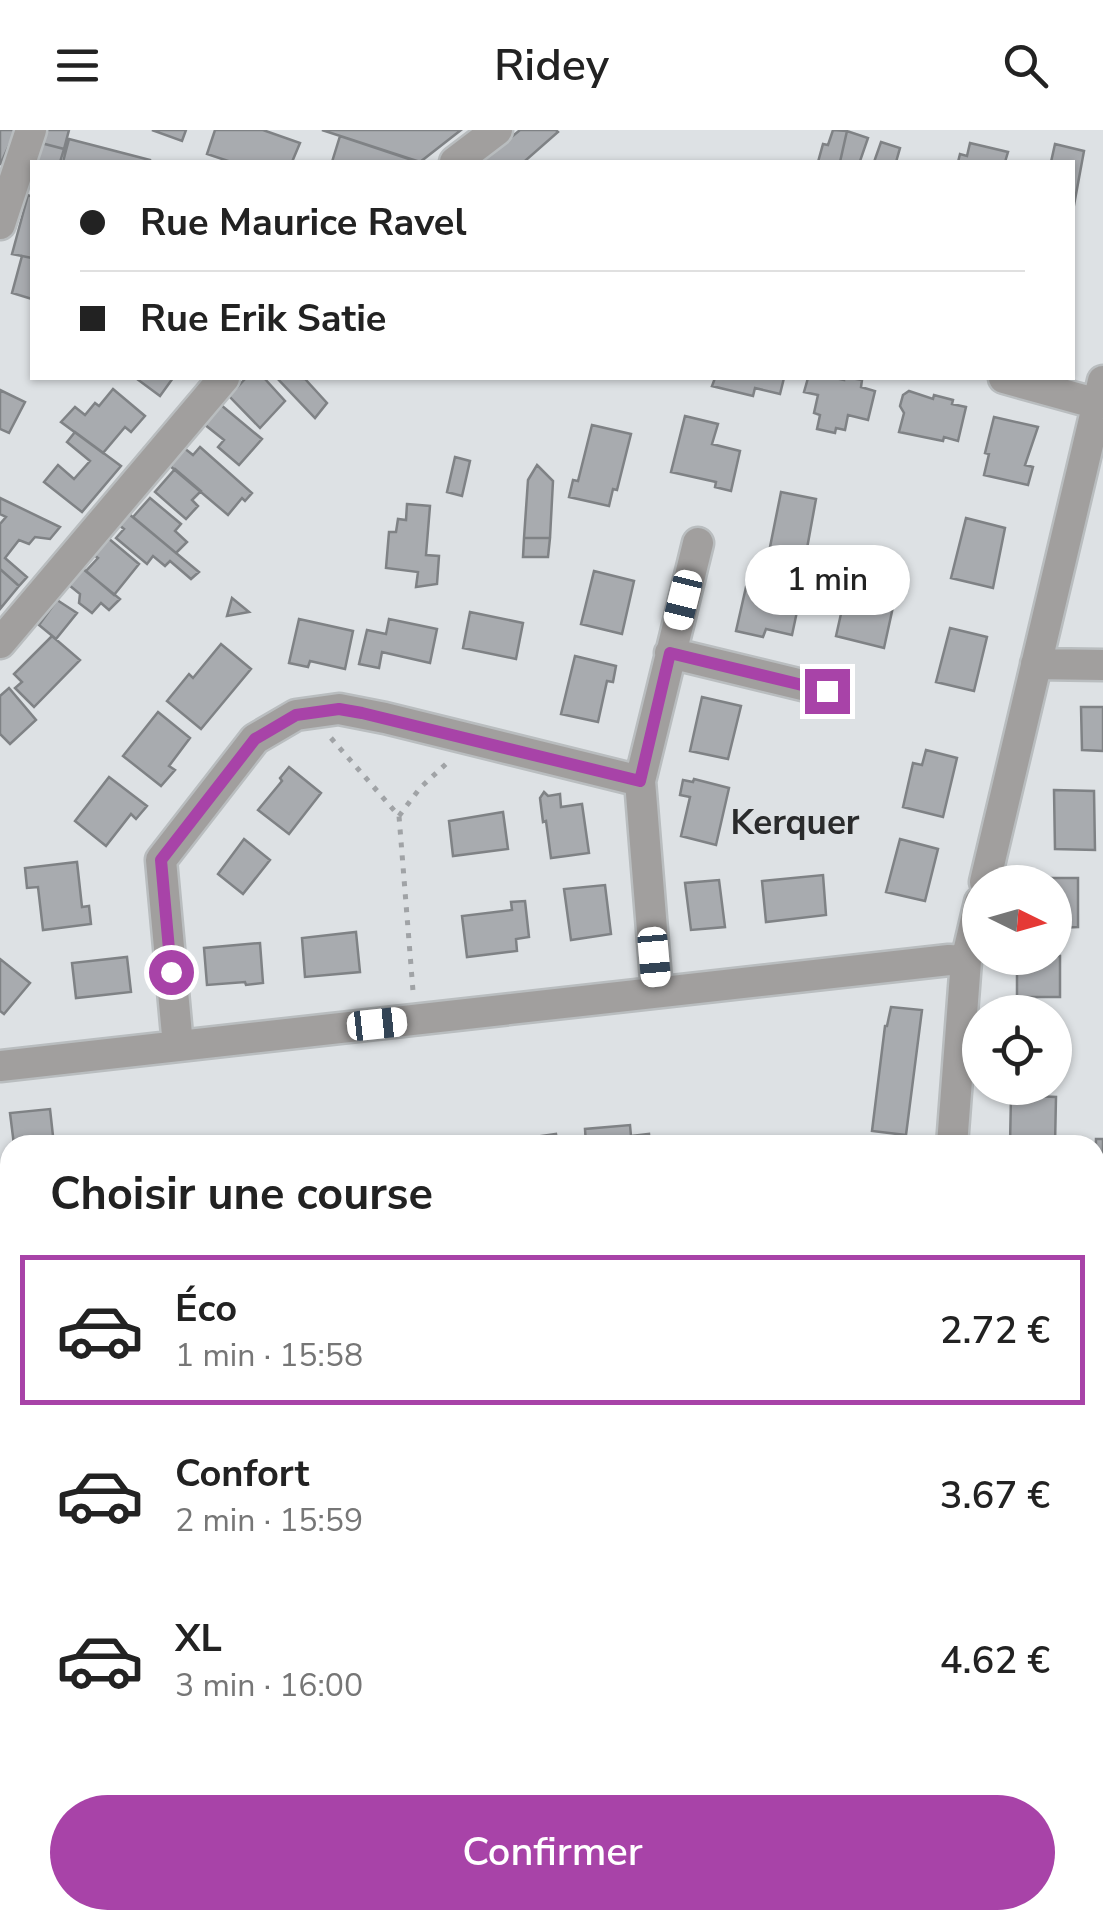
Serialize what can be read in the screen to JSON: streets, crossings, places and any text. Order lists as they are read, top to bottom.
{
  "districts": ["Kerquer"],
  "north": "right",
  "page": {
    "header": "Ridey",
    "banner": ["Rue Maurice Ravel", "Rue Erik Satie"],
    "bubble": "1 min",
    "heading": "Choisir une course",
    "list": [
      {
        "name": "Éco",
        "note": "1 min · 15:58",
        "value": "2.72 €"
      },
      {
        "name": "Confort",
        "note": "2 min · 15:59",
        "value": "3.67 €"
      },
      {
        "name": "XL",
        "note": "3 min · 16:00",
        "value": "4.62 €"
      }
    ],
    "buttons": "Confirmer"
  }
}
